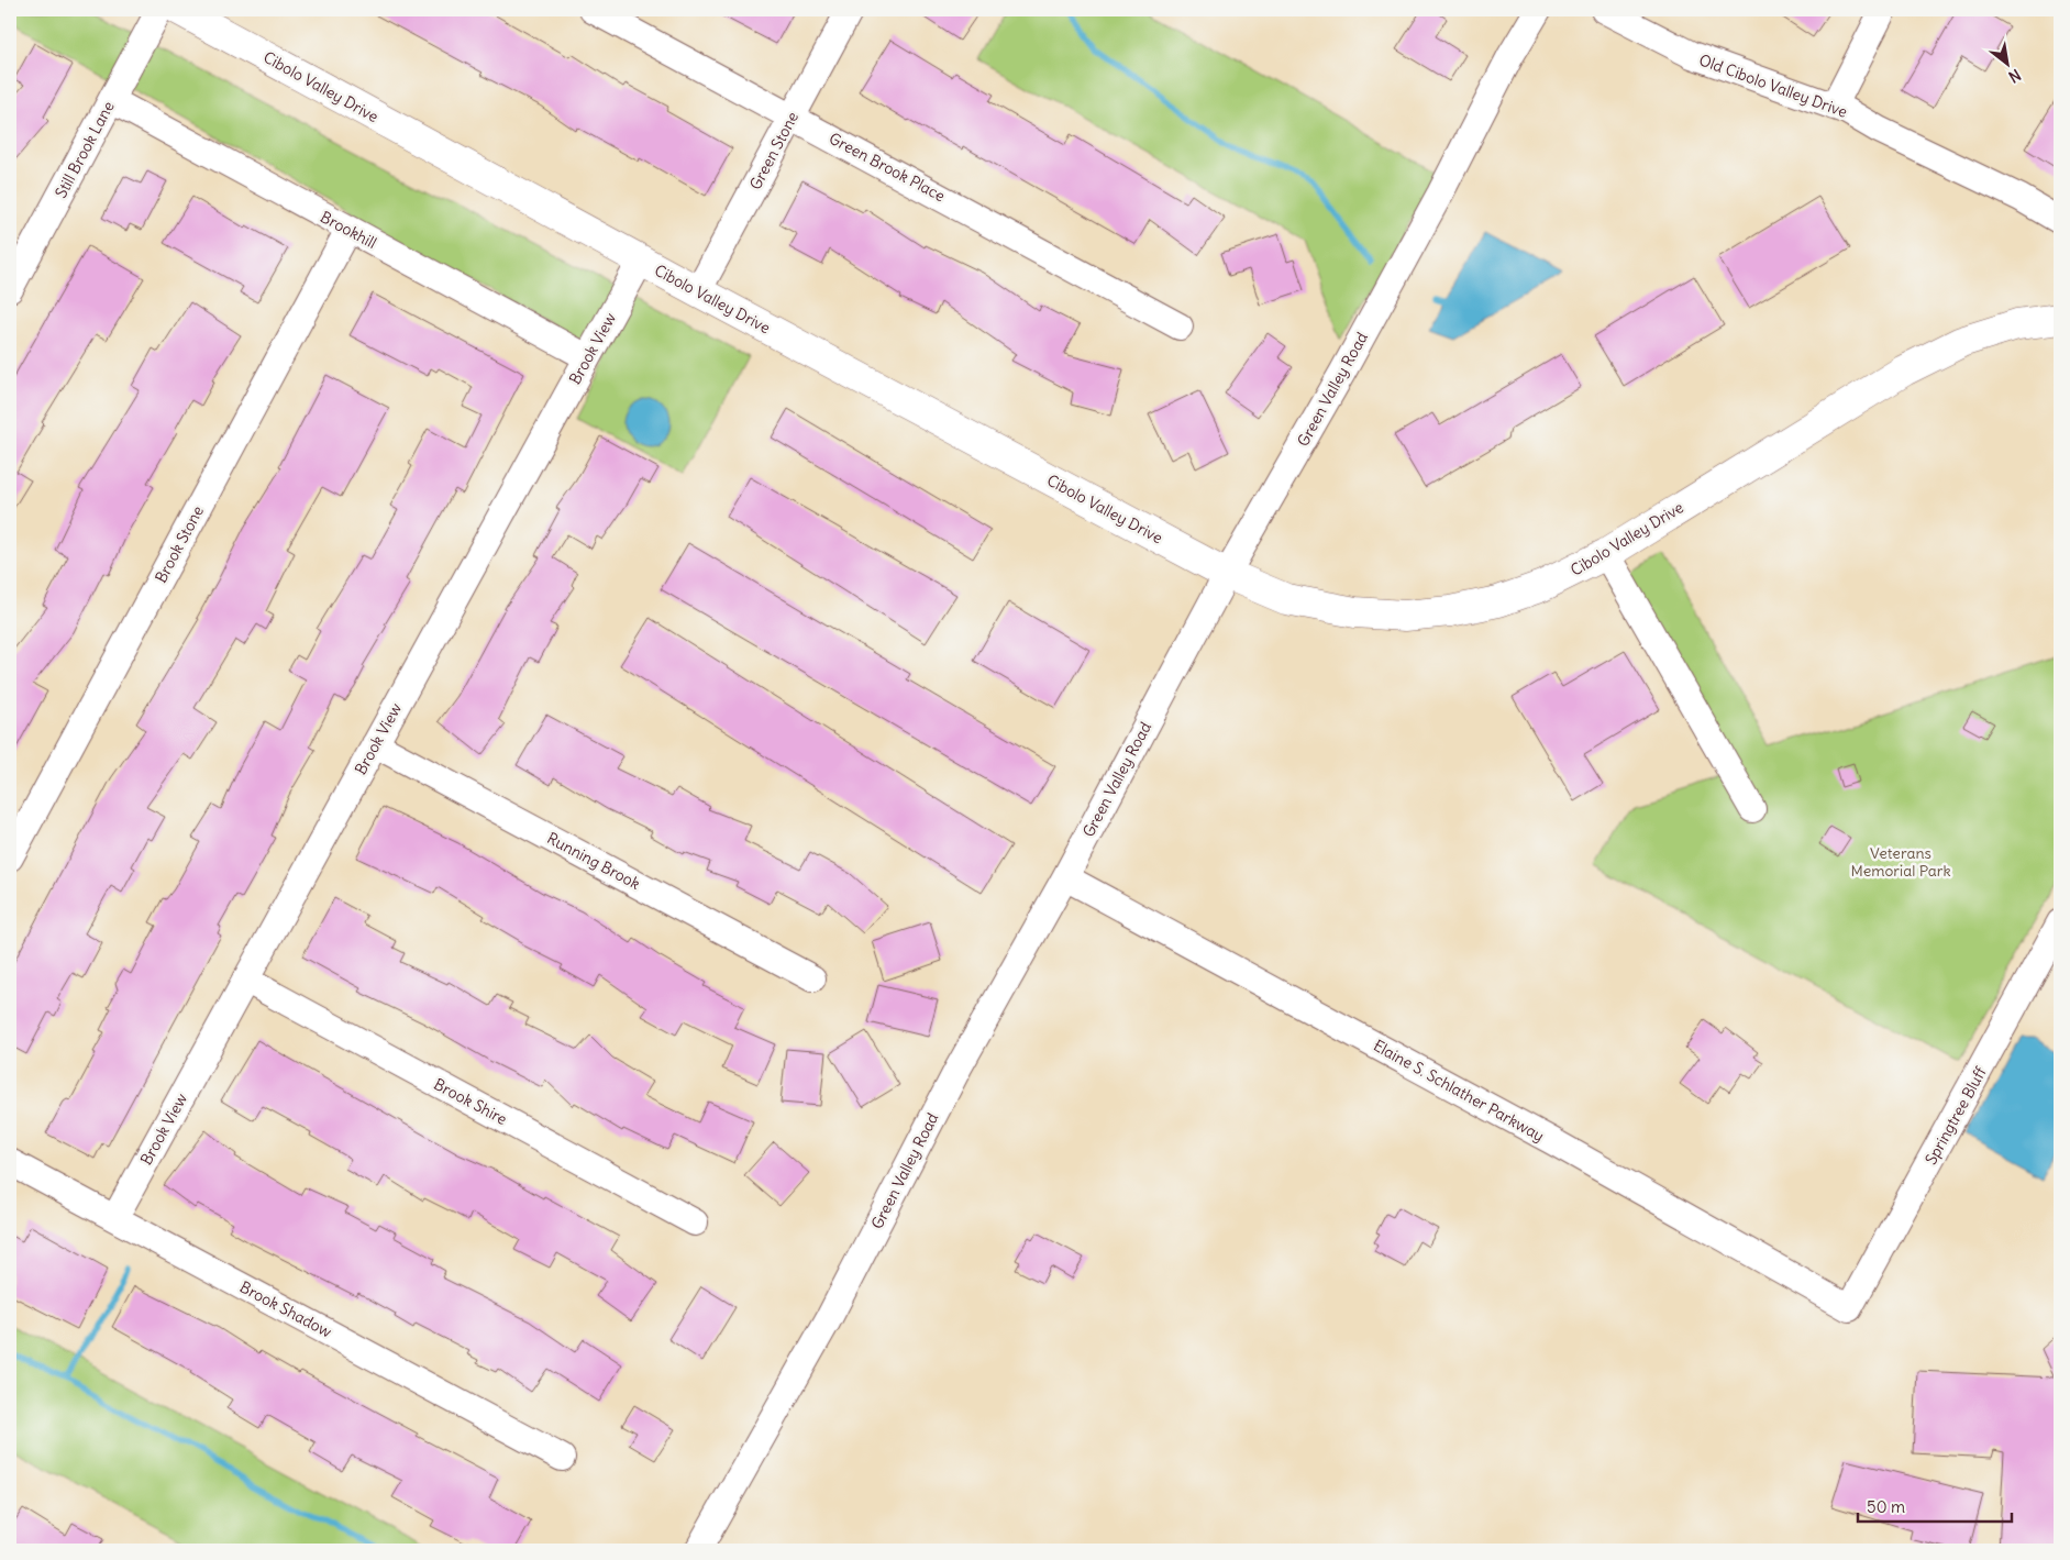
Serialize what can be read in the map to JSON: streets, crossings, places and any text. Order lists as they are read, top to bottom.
{
  "streets": {
    "main road": ["Cibolo Valley Drive"],
    "street": [
      "Old Cibolo Valley Drive",
      "Still Brook Lane",
      "Green Stone",
      "Green Brook Place",
      "Brookhill",
      "Brook View",
      "Green Valley Road",
      "Brook Stone",
      "Running Brook",
      "Elaine S. Schlather Parkway",
      "Brook Shire",
      "Springtree Bluff",
      "Brook Shadow"
    ]
  },
  "crossings": [
    ["Cibolo Valley Drive", "Green Stone"],
    ["Cibolo Valley Drive", "Brook View"],
    ["Cibolo Valley Drive", "Green Valley Road"],
    ["Still Brook Lane", "Brookhill"],
    ["Green Stone", "Green Brook Place"],
    ["Brookhill", "Brook View"],
    ["Brookhill", "Brook Stone"],
    ["Brook View", "Running Brook"],
    ["Brook View", "Brook Shire"],
    ["Brook View", "Brook Shadow"],
    ["Green Valley Road", "Elaine S. Schlather Parkway"],
    ["Elaine S. Schlather Parkway", "Springtree Bluff"]
  ],
  "parks": ["Veterans Memorial Park"],
  "scale_bar": "50 m",
  "north": "bottom right"
}
